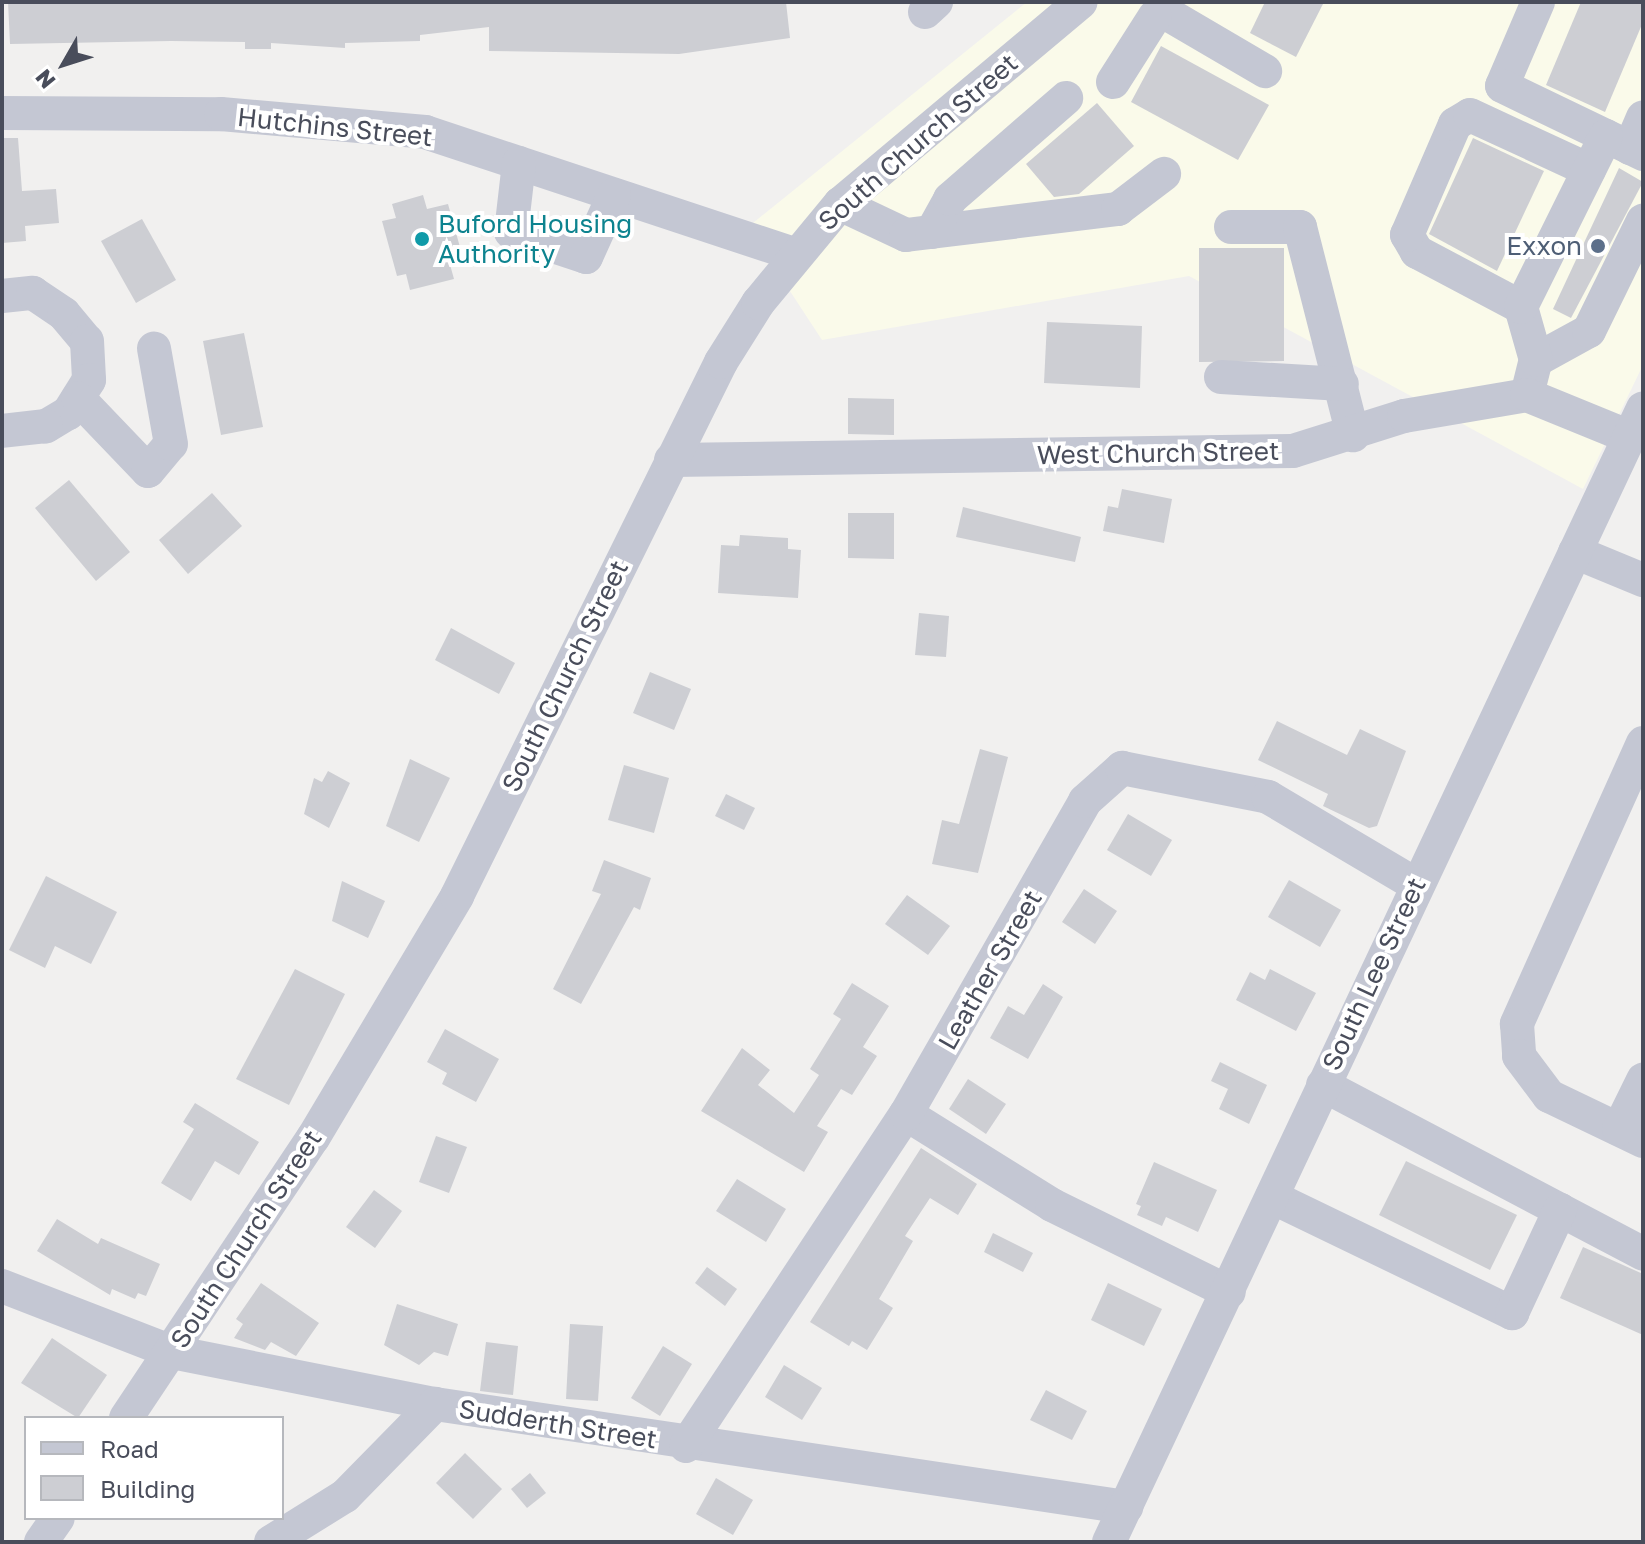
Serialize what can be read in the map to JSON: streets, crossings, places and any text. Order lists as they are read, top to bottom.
{
  "streets": {
    "street": [
      "Hutchins Street",
      "South Church Street",
      "West Church Street",
      "Leather Street",
      "South Lee Street",
      "Sudderth Street"
    ]
  },
  "crossings": [
    ["Hutchins Street", "South Church Street"],
    ["South Church Street", "West Church Street"],
    ["South Church Street", "Sudderth Street"],
    ["Leather Street", "South Lee Street"],
    ["Leather Street", "Sudderth Street"],
    ["South Lee Street", "Sudderth Street"]
  ],
  "places": ["Buford Housing Authority", "Exxon"],
  "legend": ["Road", "Building"],
  "north": "bottom left"
}
